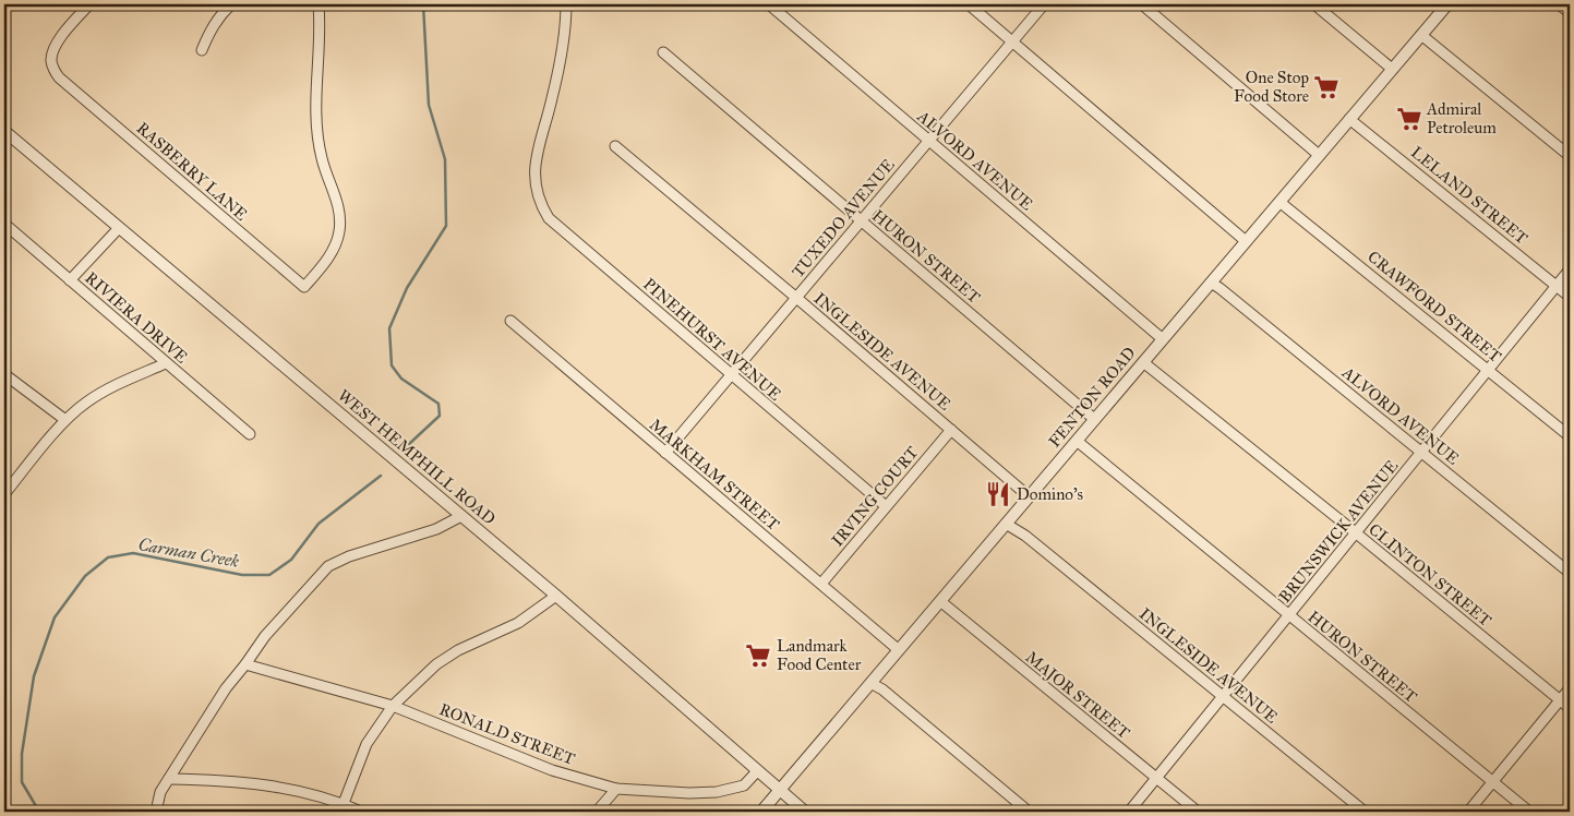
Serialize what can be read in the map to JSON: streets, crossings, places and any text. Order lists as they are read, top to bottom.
{
  "streets": {
    "street": [
      "ALVORD AVENUE",
      "RASBERRY LANE",
      "LELAND STREET",
      "TUXEDO AVENUE",
      "HURON STREET",
      "CRAWFORD STREET",
      "RIVIERA DRIVE",
      "PINEHURST AVENUE",
      "INGLESIDE AVENUE",
      "FENTON ROAD",
      "WEST HEMPHILL ROAD",
      "MARKHAM STREET",
      "IRVING COURT",
      "BRUNSWICK AVENUE",
      "CLINTON STREET",
      "MAJOR STREET",
      "RONALD STREET"
    ]
  },
  "crossings": [
    ["ALVORD AVENUE", "TUXEDO AVENUE"],
    ["ALVORD AVENUE", "FENTON ROAD"],
    ["ALVORD AVENUE", "BRUNSWICK AVENUE"],
    ["LELAND STREET", "FENTON ROAD"],
    ["LELAND STREET", "BRUNSWICK AVENUE"],
    ["TUXEDO AVENUE", "HURON STREET"],
    ["TUXEDO AVENUE", "PINEHURST AVENUE"],
    ["TUXEDO AVENUE", "INGLESIDE AVENUE"],
    ["TUXEDO AVENUE", "MARKHAM STREET"],
    ["HURON STREET", "FENTON ROAD"],
    ["HURON STREET", "BRUNSWICK AVENUE"],
    ["CRAWFORD STREET", "FENTON ROAD"],
    ["CRAWFORD STREET", "BRUNSWICK AVENUE"],
    ["PINEHURST AVENUE", "IRVING COURT"],
    ["INGLESIDE AVENUE", "FENTON ROAD"],
    ["INGLESIDE AVENUE", "IRVING COURT"],
    ["INGLESIDE AVENUE", "BRUNSWICK AVENUE"],
    ["FENTON ROAD", "WEST HEMPHILL ROAD"],
    ["FENTON ROAD", "MARKHAM STREET"],
    ["FENTON ROAD", "CLINTON STREET"],
    ["FENTON ROAD", "MAJOR STREET"],
    ["WEST HEMPHILL ROAD", "RONALD STREET"],
    ["MARKHAM STREET", "IRVING COURT"],
    ["BRUNSWICK AVENUE", "CLINTON STREET"],
    ["BRUNSWICK AVENUE", "MAJOR STREET"]
  ],
  "water": ["Carman Creek"],
  "places": {
    "supermarket": ["One Stop Food Store", "Admiral Petroleum", "Landmark Food Center"],
    "restaurant": ["Domino's"]
  }
}
